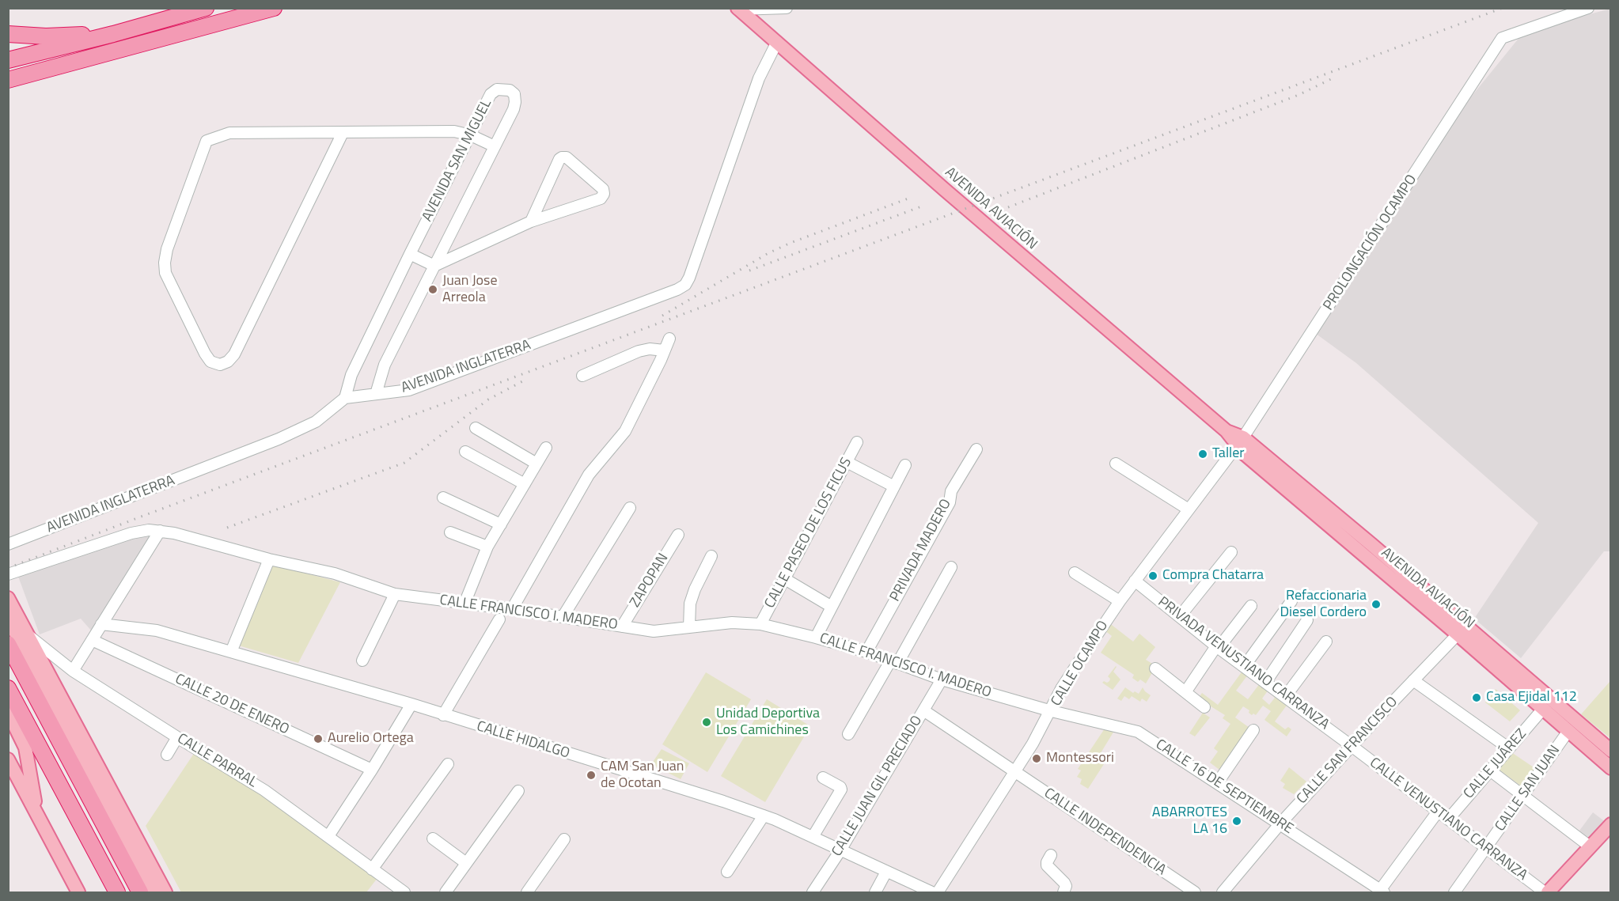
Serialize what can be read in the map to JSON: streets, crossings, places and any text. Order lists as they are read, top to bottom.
{
  "streets": {
    "main road": ["AVENIDA AVIACIÓN"],
    "street": [
      "AVENIDA SAN MIGUEL",
      "PROLONGACIÓN OCAMPO",
      "AVENIDA INGLATERRA",
      "CALLE PASEO DE LOS FICUS",
      "PRIVADA MADERO",
      "ZAPOPAN",
      "CALLE FRANCISCO I. MADERO",
      "CALLE OCAMPO",
      "PRIVADA VENUSTIANO CARRANZA",
      "CALLE 20 DE ENERO",
      "CALLE HIDALGO",
      "CALLE SAN FRANCISCO",
      "CALLE PARRAL",
      "CALLE JUÁREZ",
      "CALLE JUAN GIL PRECIADO",
      "CALLE 16 DE SEPTIEMBRE",
      "CALLE SAN JUAN",
      "CALLE VENUSTIANO CARRANZA",
      "CALLE INDEPENDENCIA"
    ]
  },
  "crossings": [
    ["AVENIDA SAN MIGUEL", "AVENIDA INGLATERRA"],
    ["AVENIDA AVIACIÓN", "PROLONGACIÓN OCAMPO"],
    ["AVENIDA AVIACIÓN", "AVENIDA INGLATERRA"],
    ["AVENIDA AVIACIÓN", "CALLE OCAMPO"],
    ["AVENIDA AVIACIÓN", "CALLE SAN FRANCISCO"],
    ["AVENIDA AVIACIÓN", "CALLE JUÁREZ"],
    ["AVENIDA AVIACIÓN", "CALLE SAN JUAN"],
    ["PROLONGACIÓN OCAMPO", "CALLE OCAMPO"],
    ["CALLE PASEO DE LOS FICUS", "CALLE FRANCISCO I. MADERO"],
    ["PRIVADA MADERO", "CALLE FRANCISCO I. MADERO"],
    ["ZAPOPAN", "CALLE FRANCISCO I. MADERO"],
    ["CALLE FRANCISCO I. MADERO", "CALLE OCAMPO"],
    ["CALLE FRANCISCO I. MADERO", "CALLE JUAN GIL PRECIADO"],
    ["CALLE FRANCISCO I. MADERO", "CALLE 16 DE SEPTIEMBRE"],
    ["CALLE OCAMPO", "PRIVADA VENUSTIANO CARRANZA"],
    ["CALLE OCAMPO", "CALLE 16 DE SEPTIEMBRE"],
    ["CALLE OCAMPO", "CALLE INDEPENDENCIA"],
    ["PRIVADA VENUSTIANO CARRANZA", "CALLE SAN FRANCISCO"],
    ["PRIVADA VENUSTIANO CARRANZA", "CALLE VENUSTIANO CARRANZA"],
    ["CALLE HIDALGO", "CALLE JUAN GIL PRECIADO"],
    ["CALLE SAN FRANCISCO", "CALLE 16 DE SEPTIEMBRE"],
    ["CALLE SAN FRANCISCO", "CALLE VENUSTIANO CARRANZA"],
    ["CALLE JUÁREZ", "CALLE VENUSTIANO CARRANZA"],
    ["CALLE JUAN GIL PRECIADO", "CALLE INDEPENDENCIA"],
    ["CALLE SAN JUAN", "CALLE VENUSTIANO CARRANZA"]
  ],
  "places": [
    "Juan Jose Arreola",
    "Taller",
    "Compra Chatarra",
    "Refaccionaria Diesel Cordero",
    "Casa Ejidal 112",
    "Unidad Deportiva Los Camichines",
    "Aurelio Ortega",
    "Montessori",
    "CAM San Juan de Ocotan",
    "ABARROTES LA 16"
  ]
}
